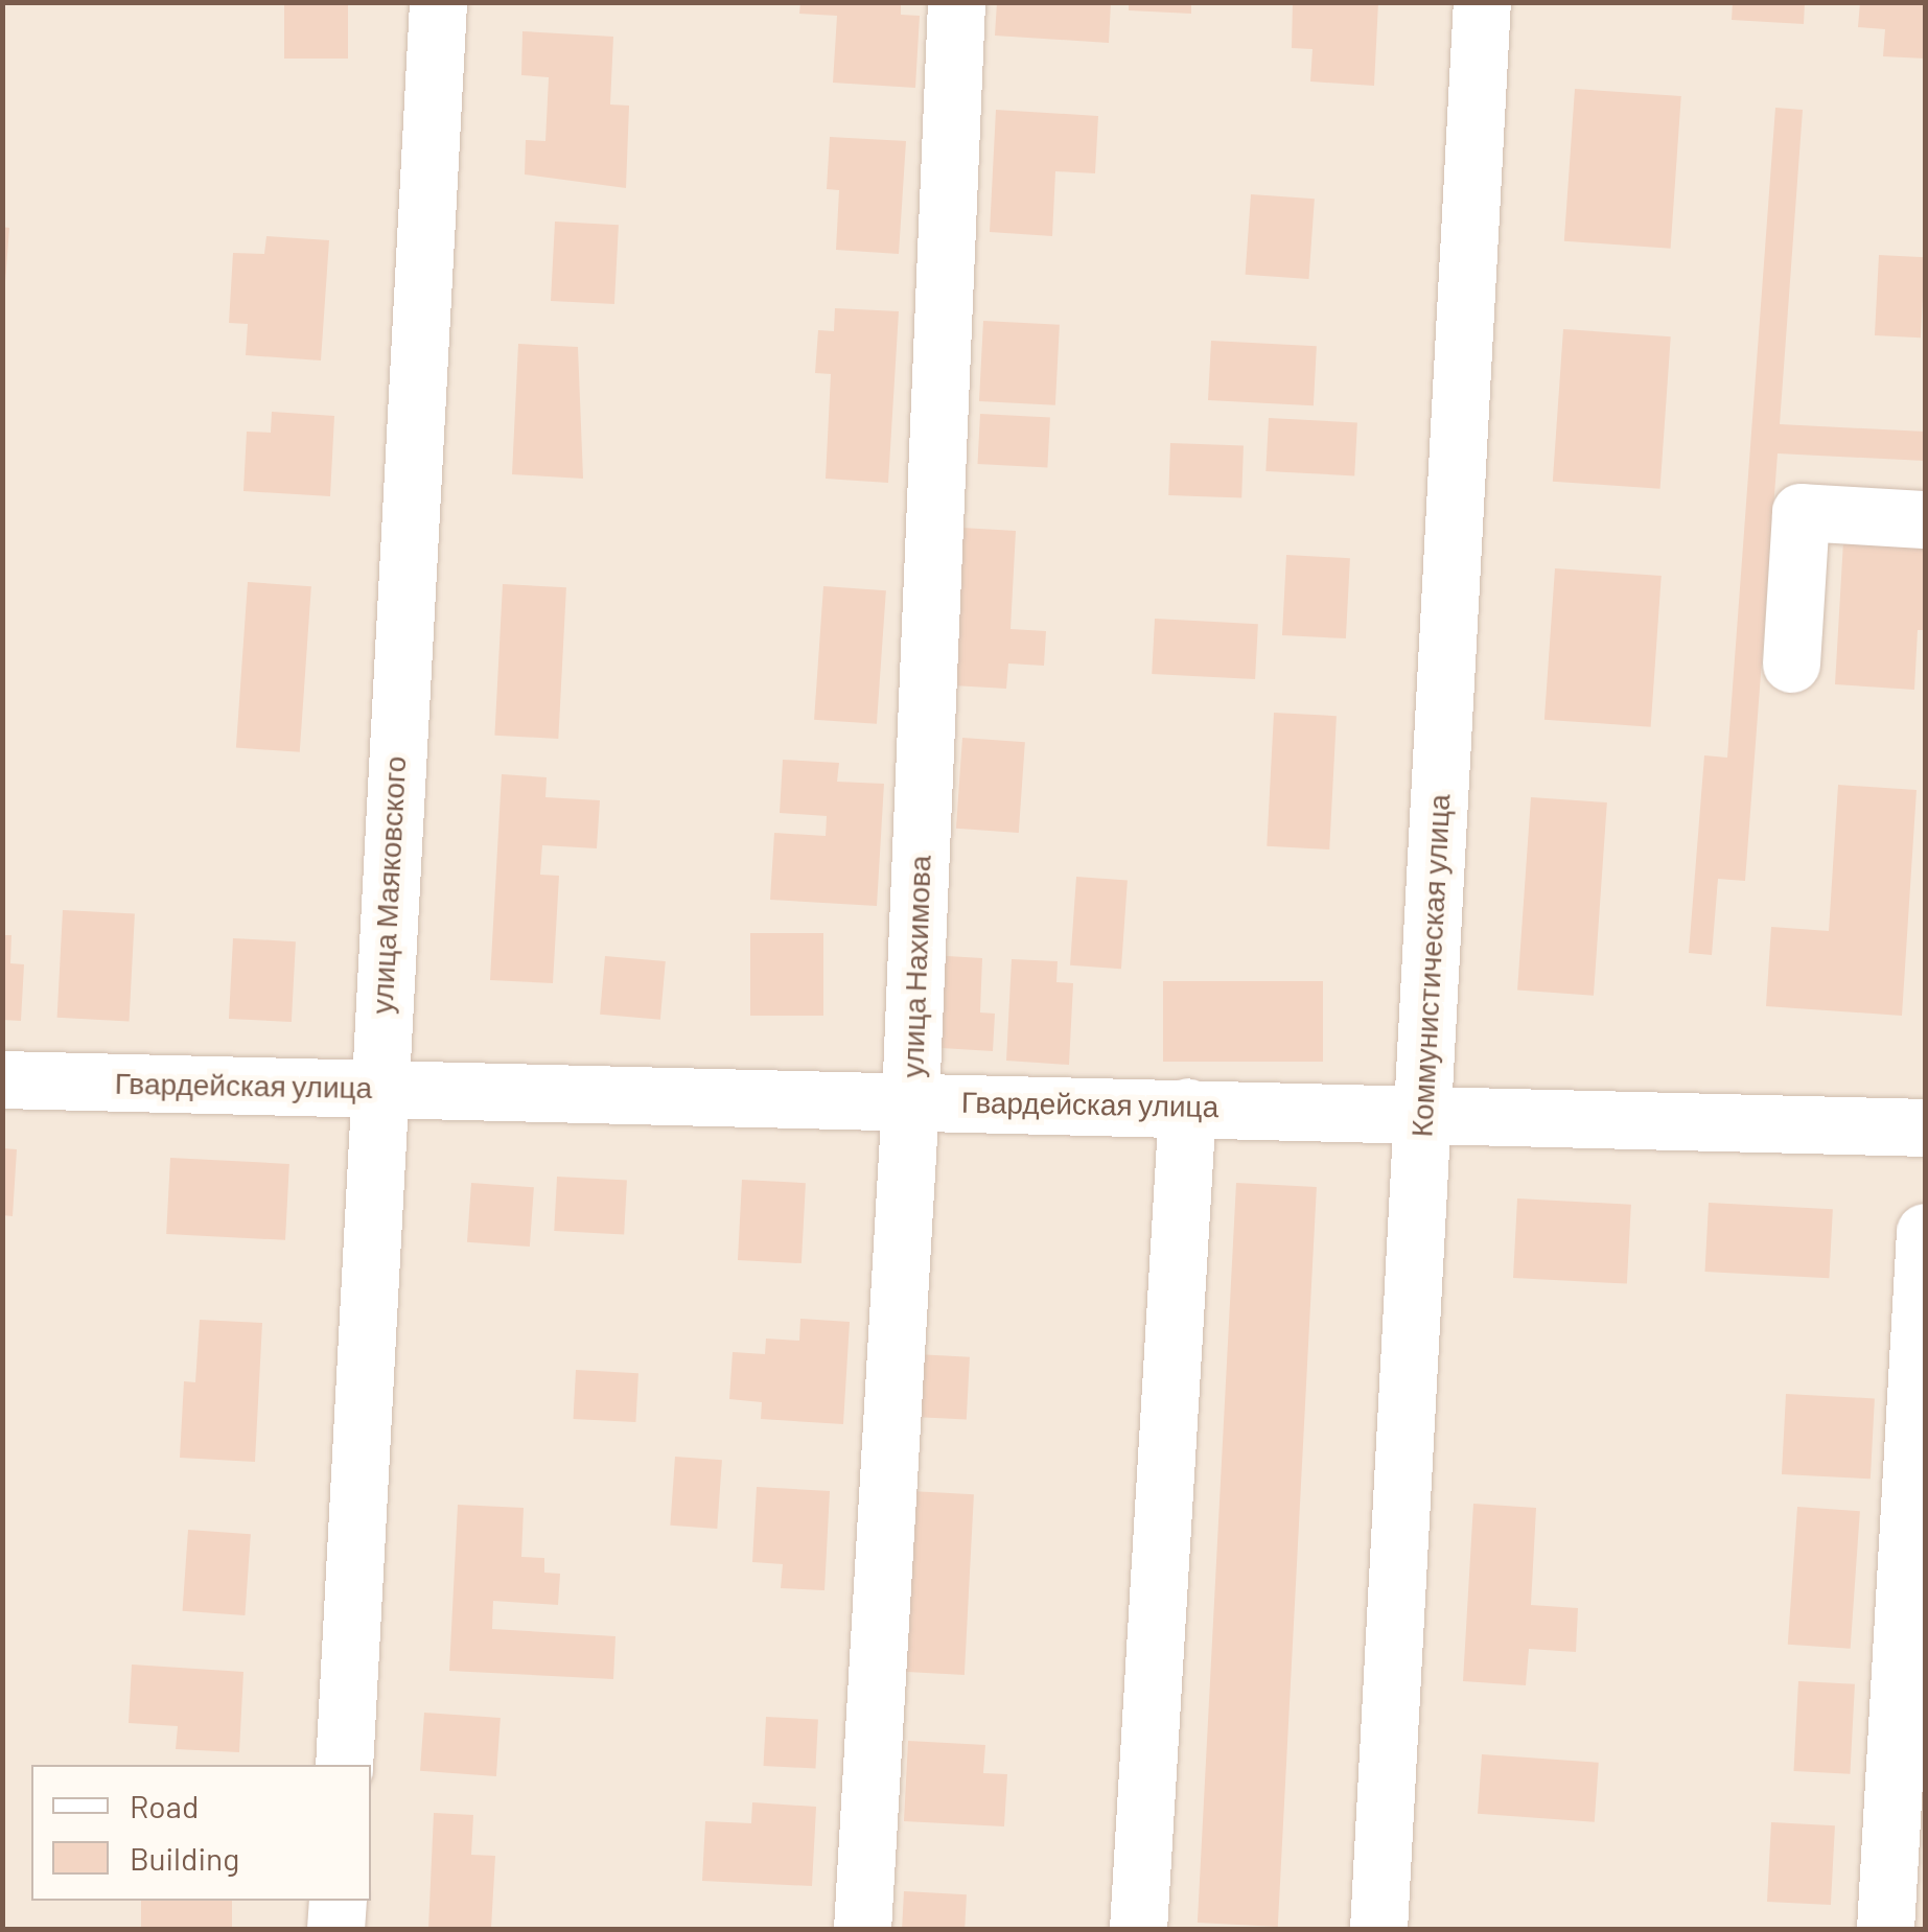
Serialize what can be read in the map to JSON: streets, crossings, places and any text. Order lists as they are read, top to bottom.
{
  "streets": {
    "street": [
      "улица Маяковского",
      "Коммунистическая улица",
      "улица Нахимова",
      "Гвардейская улица"
    ]
  },
  "crossings": [
    ["улица Маяковского", "Гвардейская улица"],
    ["Коммунистическая улица", "Гвардейская улица"],
    ["улица Нахимова", "Гвардейская улица"]
  ],
  "legend": ["Road", "Building"]
}
